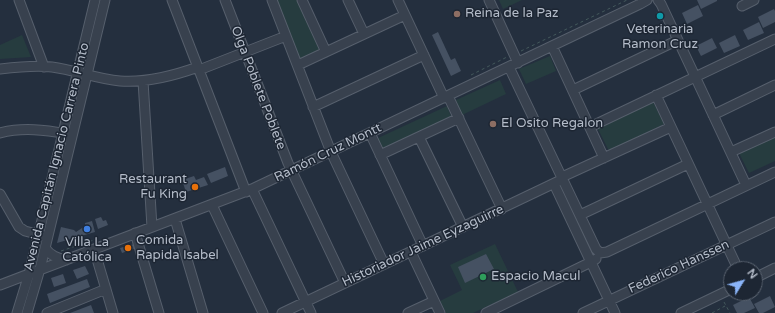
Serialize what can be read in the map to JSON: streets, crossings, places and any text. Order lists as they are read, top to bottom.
{
  "streets": {
    "street": [
      "Olga Poblete Poblete",
      "Ramón Cruz Montt",
      "Avenida Capitán Ignacio Carrera Pinto",
      "Historiador Jaime Eyzaguirre",
      "Federico Hanssen"
    ]
  },
  "crossings": [
    ["Olga Poblete Poblete", "Ramón Cruz Montt"],
    ["Olga Poblete Poblete", "Historiador Jaime Eyzaguirre"],
    ["Ramón Cruz Montt", "Avenida Capitán Ignacio Carrera Pinto"]
  ],
  "places": [
    "Reina de la Paz",
    "Veterinaria Ramon Cruz",
    "El Osito Regalon",
    "Restaurant Fu King",
    "Villa La Católica",
    "Comida Rapida Isabel",
    "Espacio Macul"
  ],
  "north": "top right"
}
